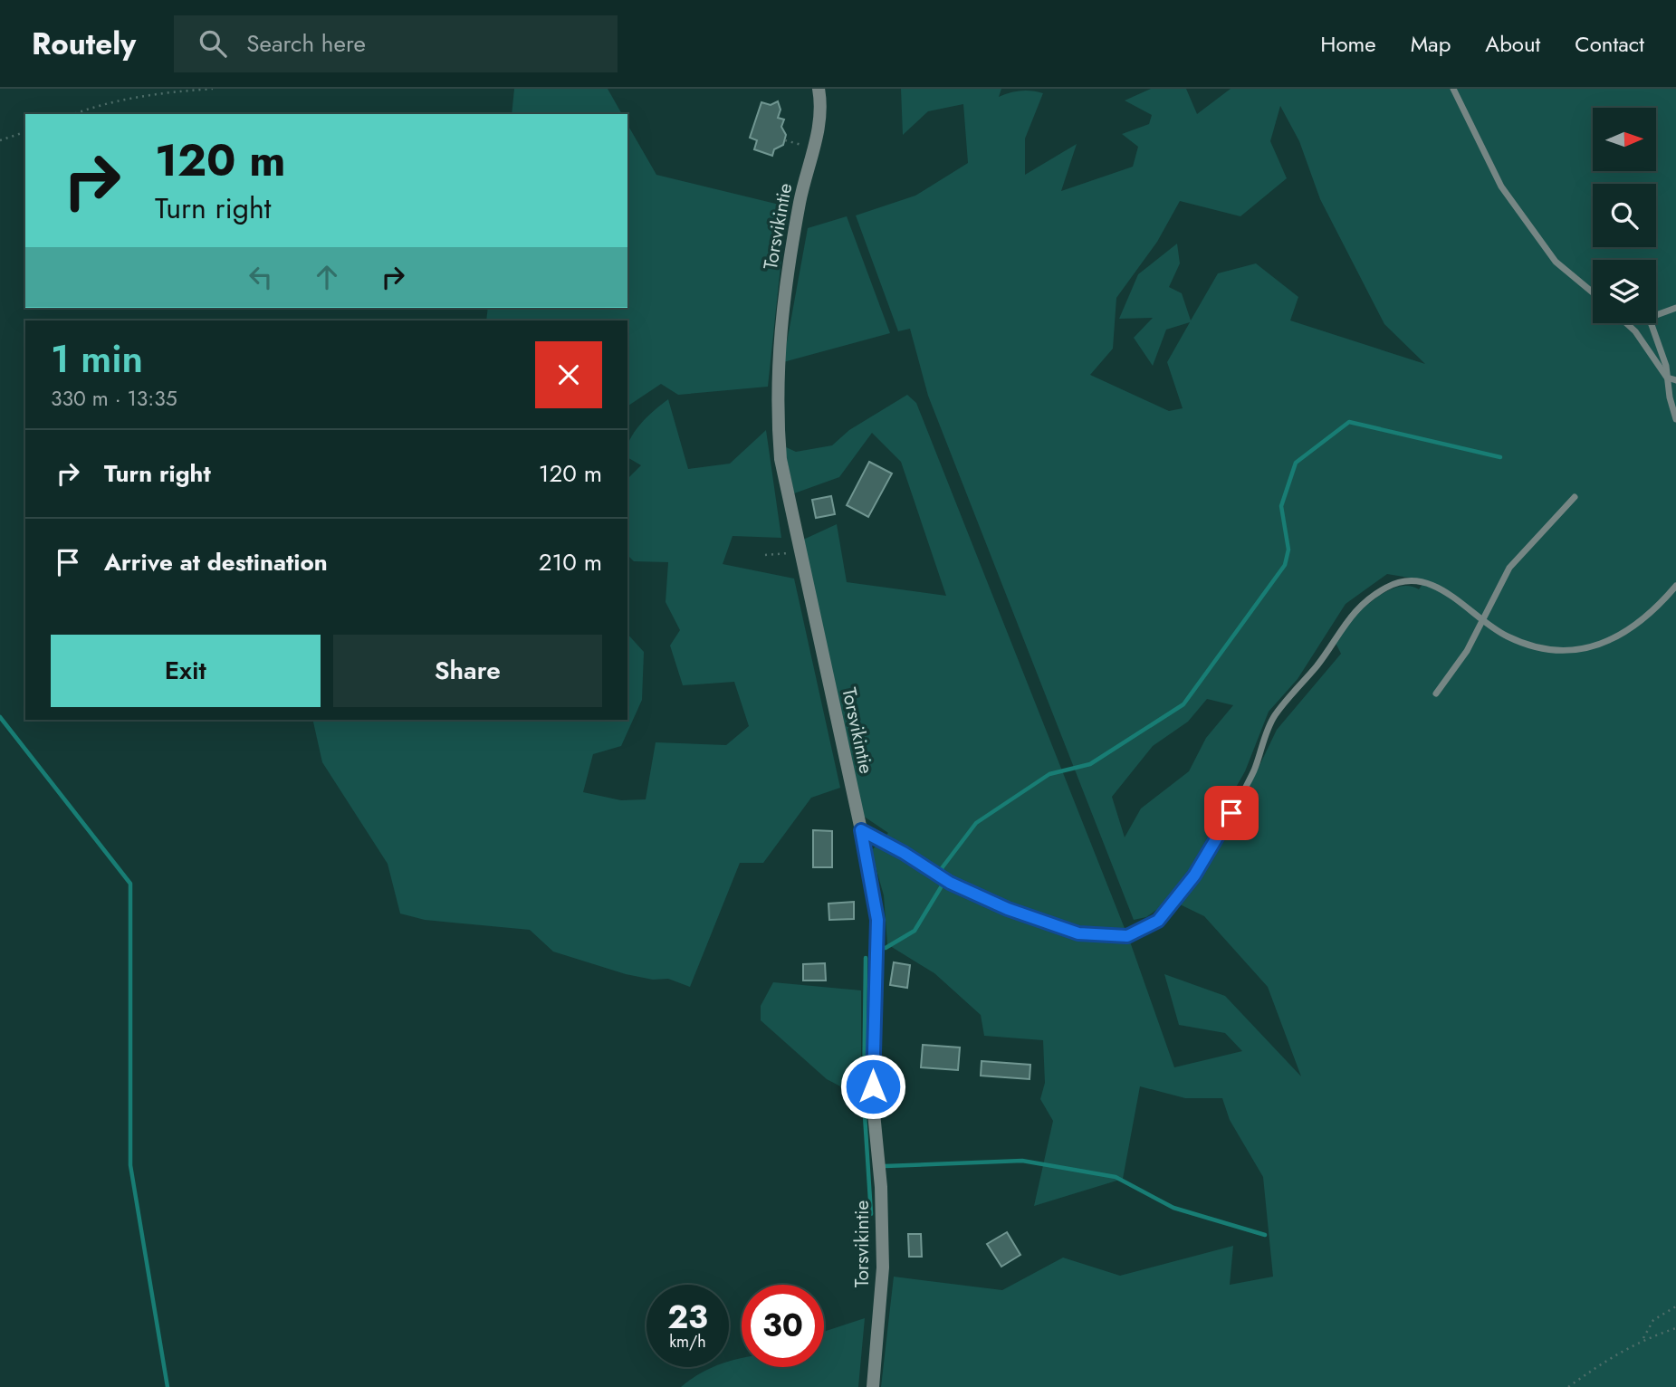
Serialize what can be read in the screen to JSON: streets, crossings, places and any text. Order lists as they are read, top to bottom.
{
  "streets": {
    "street": ["Torsvikintie"]
  },
  "north": "right",
  "page": {
    "header": "Routely",
    "search": "Search here",
    "nav": [
      "Home",
      "Map",
      "About",
      "Contact"
    ],
    "turn": ["120 m", "Turn right"],
    "heading": ["1 min", "330 m · 13:35"],
    "list": [
      {
        "name": "Turn right",
        "value": "120 m"
      },
      {
        "name": "Arrive at destination",
        "value": "210 m"
      }
    ],
    "buttons": ["Exit", "Share"],
    "speed": "23 km/h",
    "limit": "30"
  }
}
